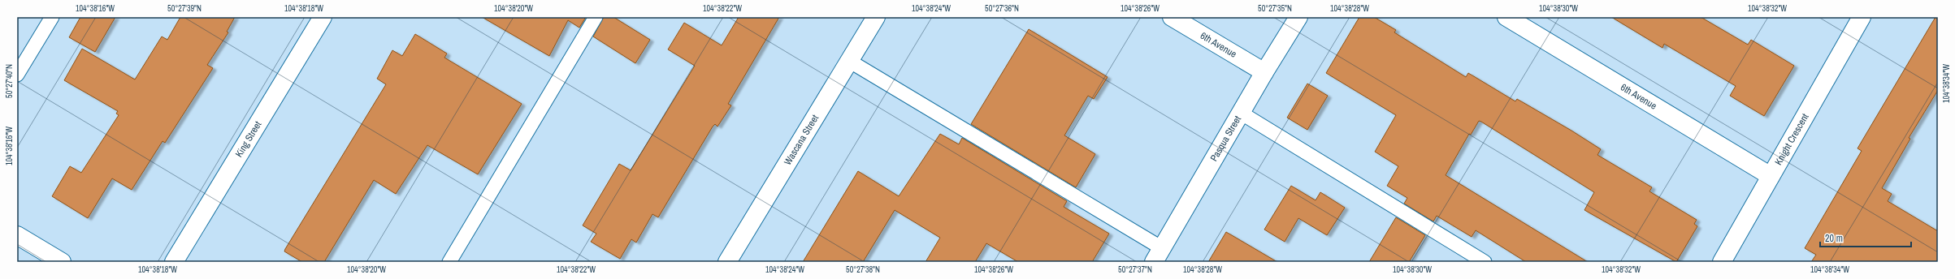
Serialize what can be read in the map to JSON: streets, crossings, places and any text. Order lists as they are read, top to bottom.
{
  "streets": {
    "street": [
      "6th Avenue",
      "Pasqua Street",
      "King Street",
      "Wascana Street",
      "Knight Crescent"
    ]
  },
  "crossings": [
    ["6th Avenue", "Pasqua Street"],
    ["6th Avenue", "Knight Crescent"]
  ],
  "scale_bar": "20 m",
  "coordinates": [
    "104°38'16\"W",
    "50°27'39\"N",
    "104°38'18\"W",
    "104°38'20\"W",
    "104°38'22\"W",
    "104°38'24\"W",
    "50°27'36\"N",
    "104°38'26\"W",
    "50°27'35\"N",
    "104°38'28\"W",
    "104°38'30\"W",
    "104°38'32\"W",
    "50°27'40\"N",
    "104°38'34\"W",
    "50°27'38\"N",
    "50°27'37\"N"
  ]
}
